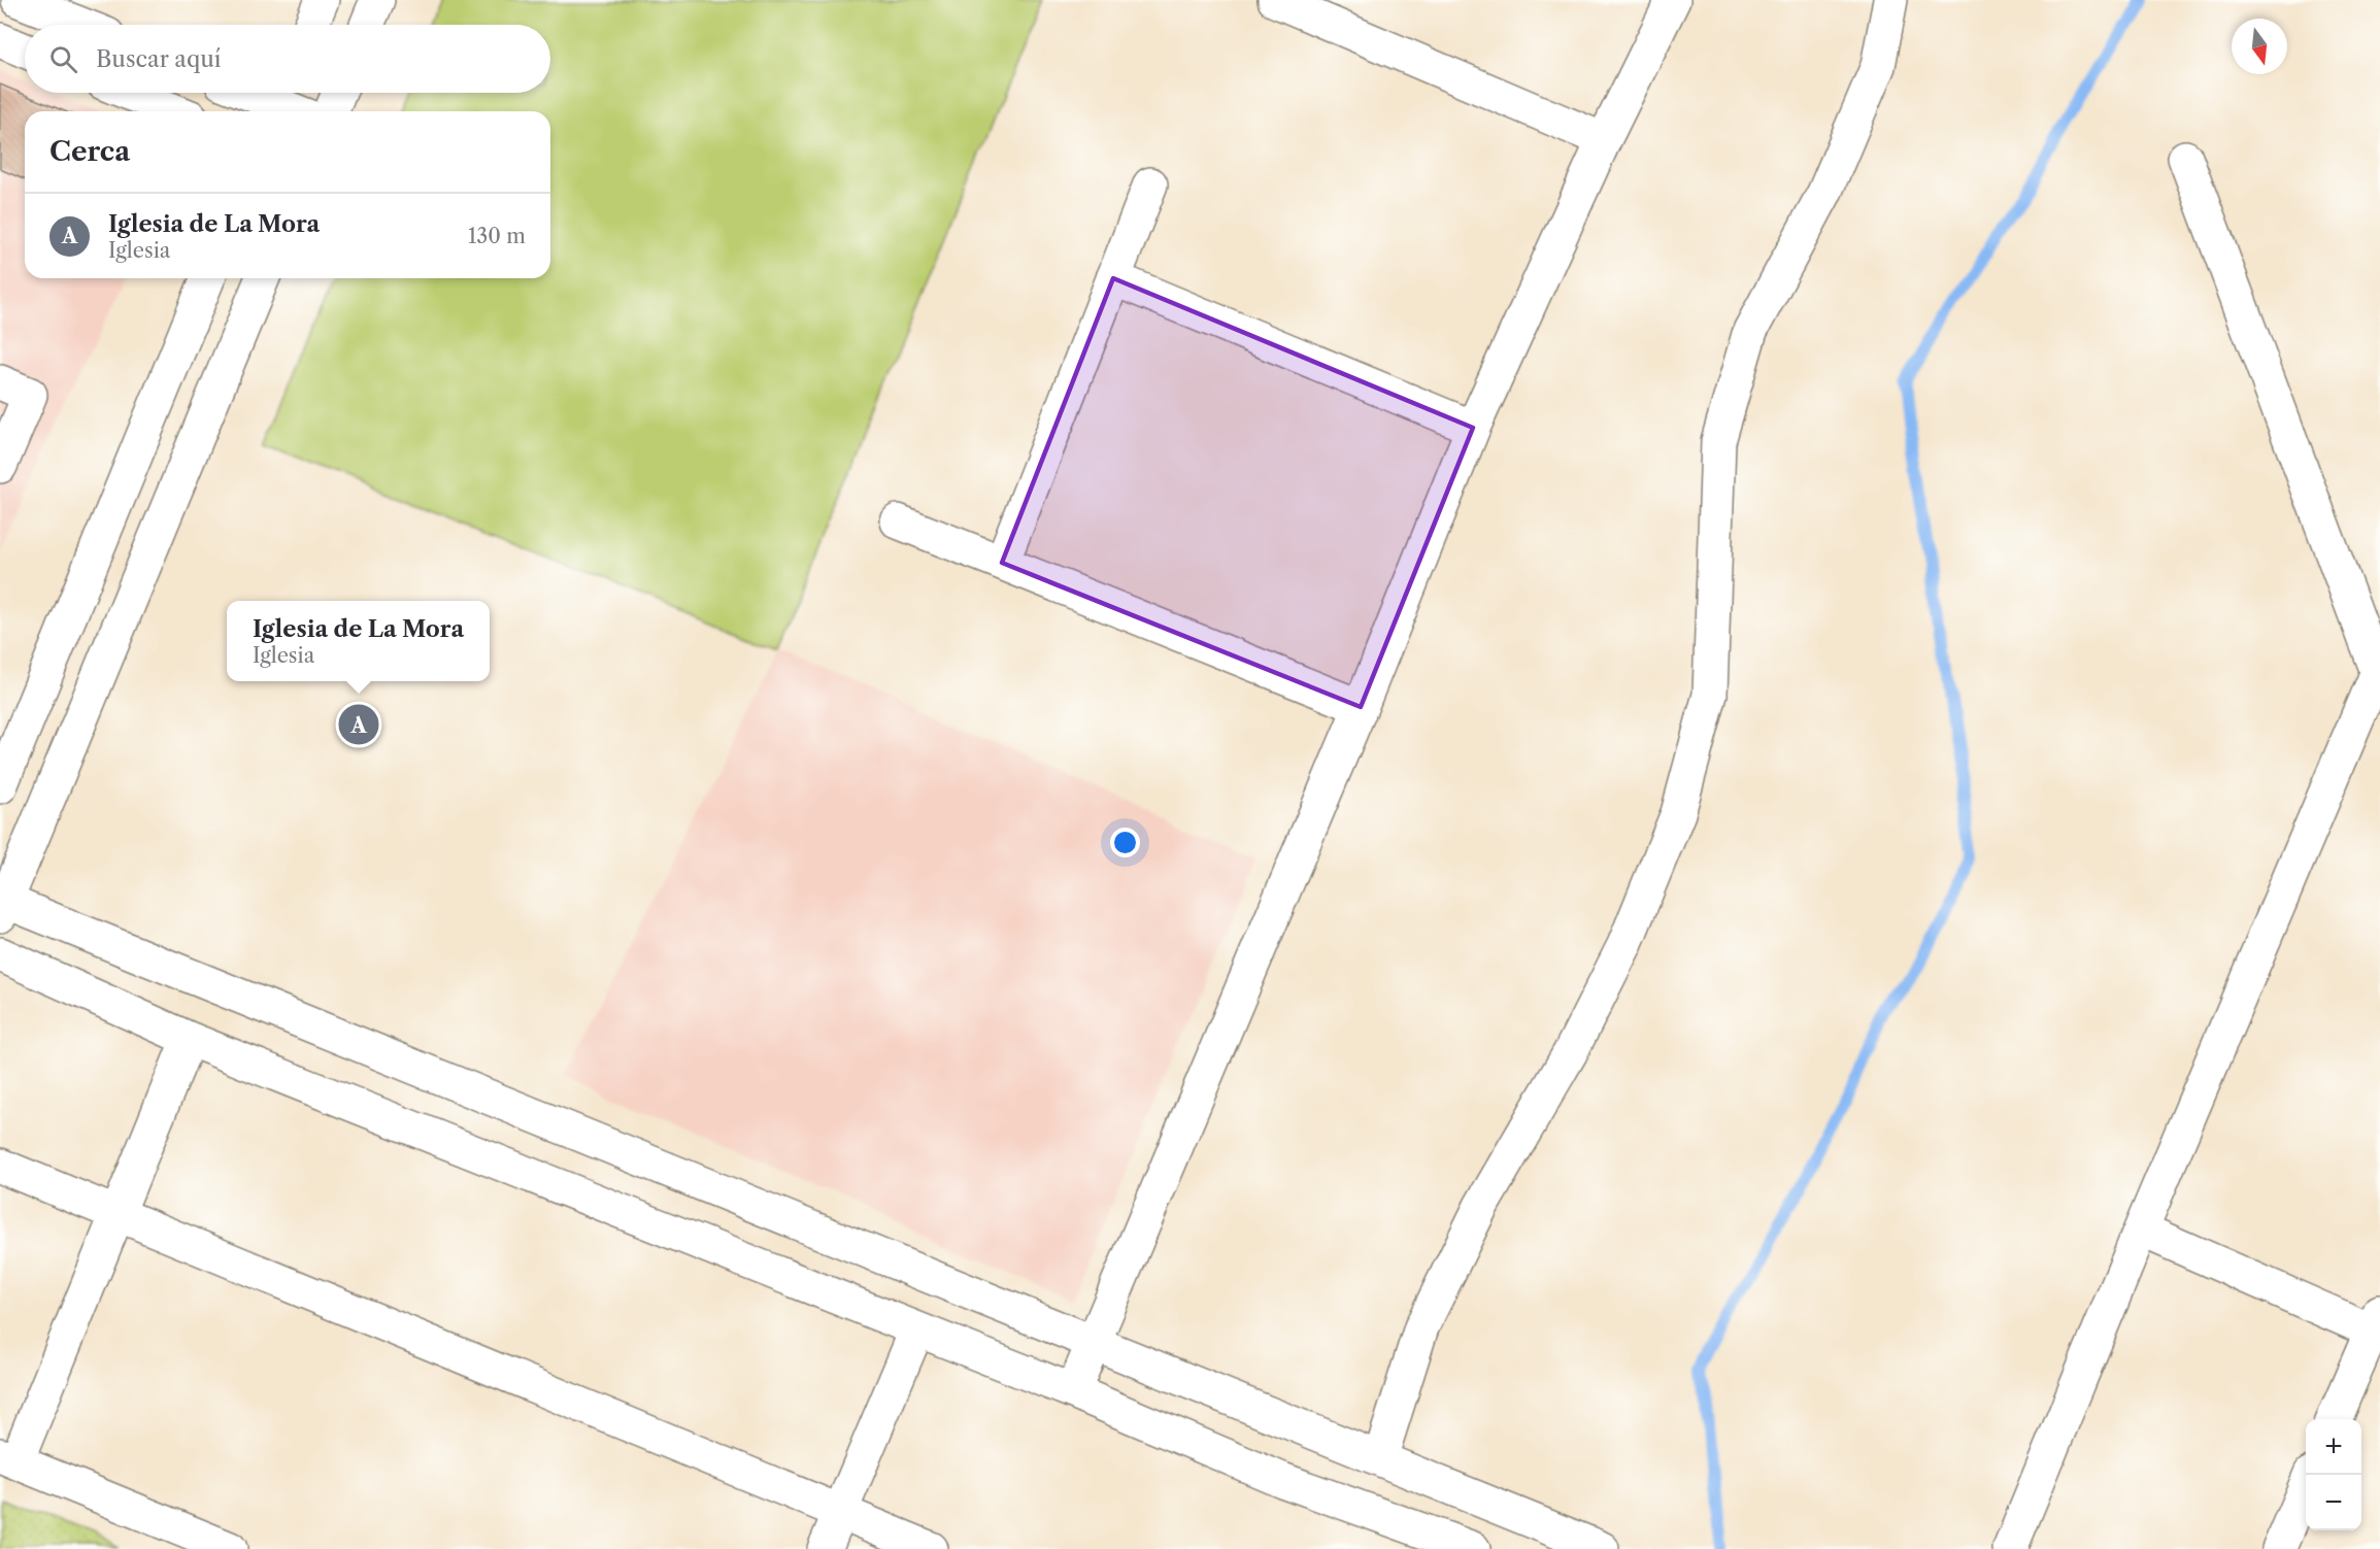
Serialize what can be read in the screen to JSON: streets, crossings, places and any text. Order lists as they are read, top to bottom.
{
  "north": "bottom",
  "page": {
    "search": "Buscar aquí",
    "heading": "Cerca",
    "list": [
      {
        "mark": "A",
        "name": "Iglesia de La Mora",
        "note": "Iglesia",
        "value": "130 m"
      }
    ],
    "popup": ["Iglesia de La Mora", "Iglesia"],
    "pins": "A",
    "map_buttons": ["+", "−"]
  }
}
